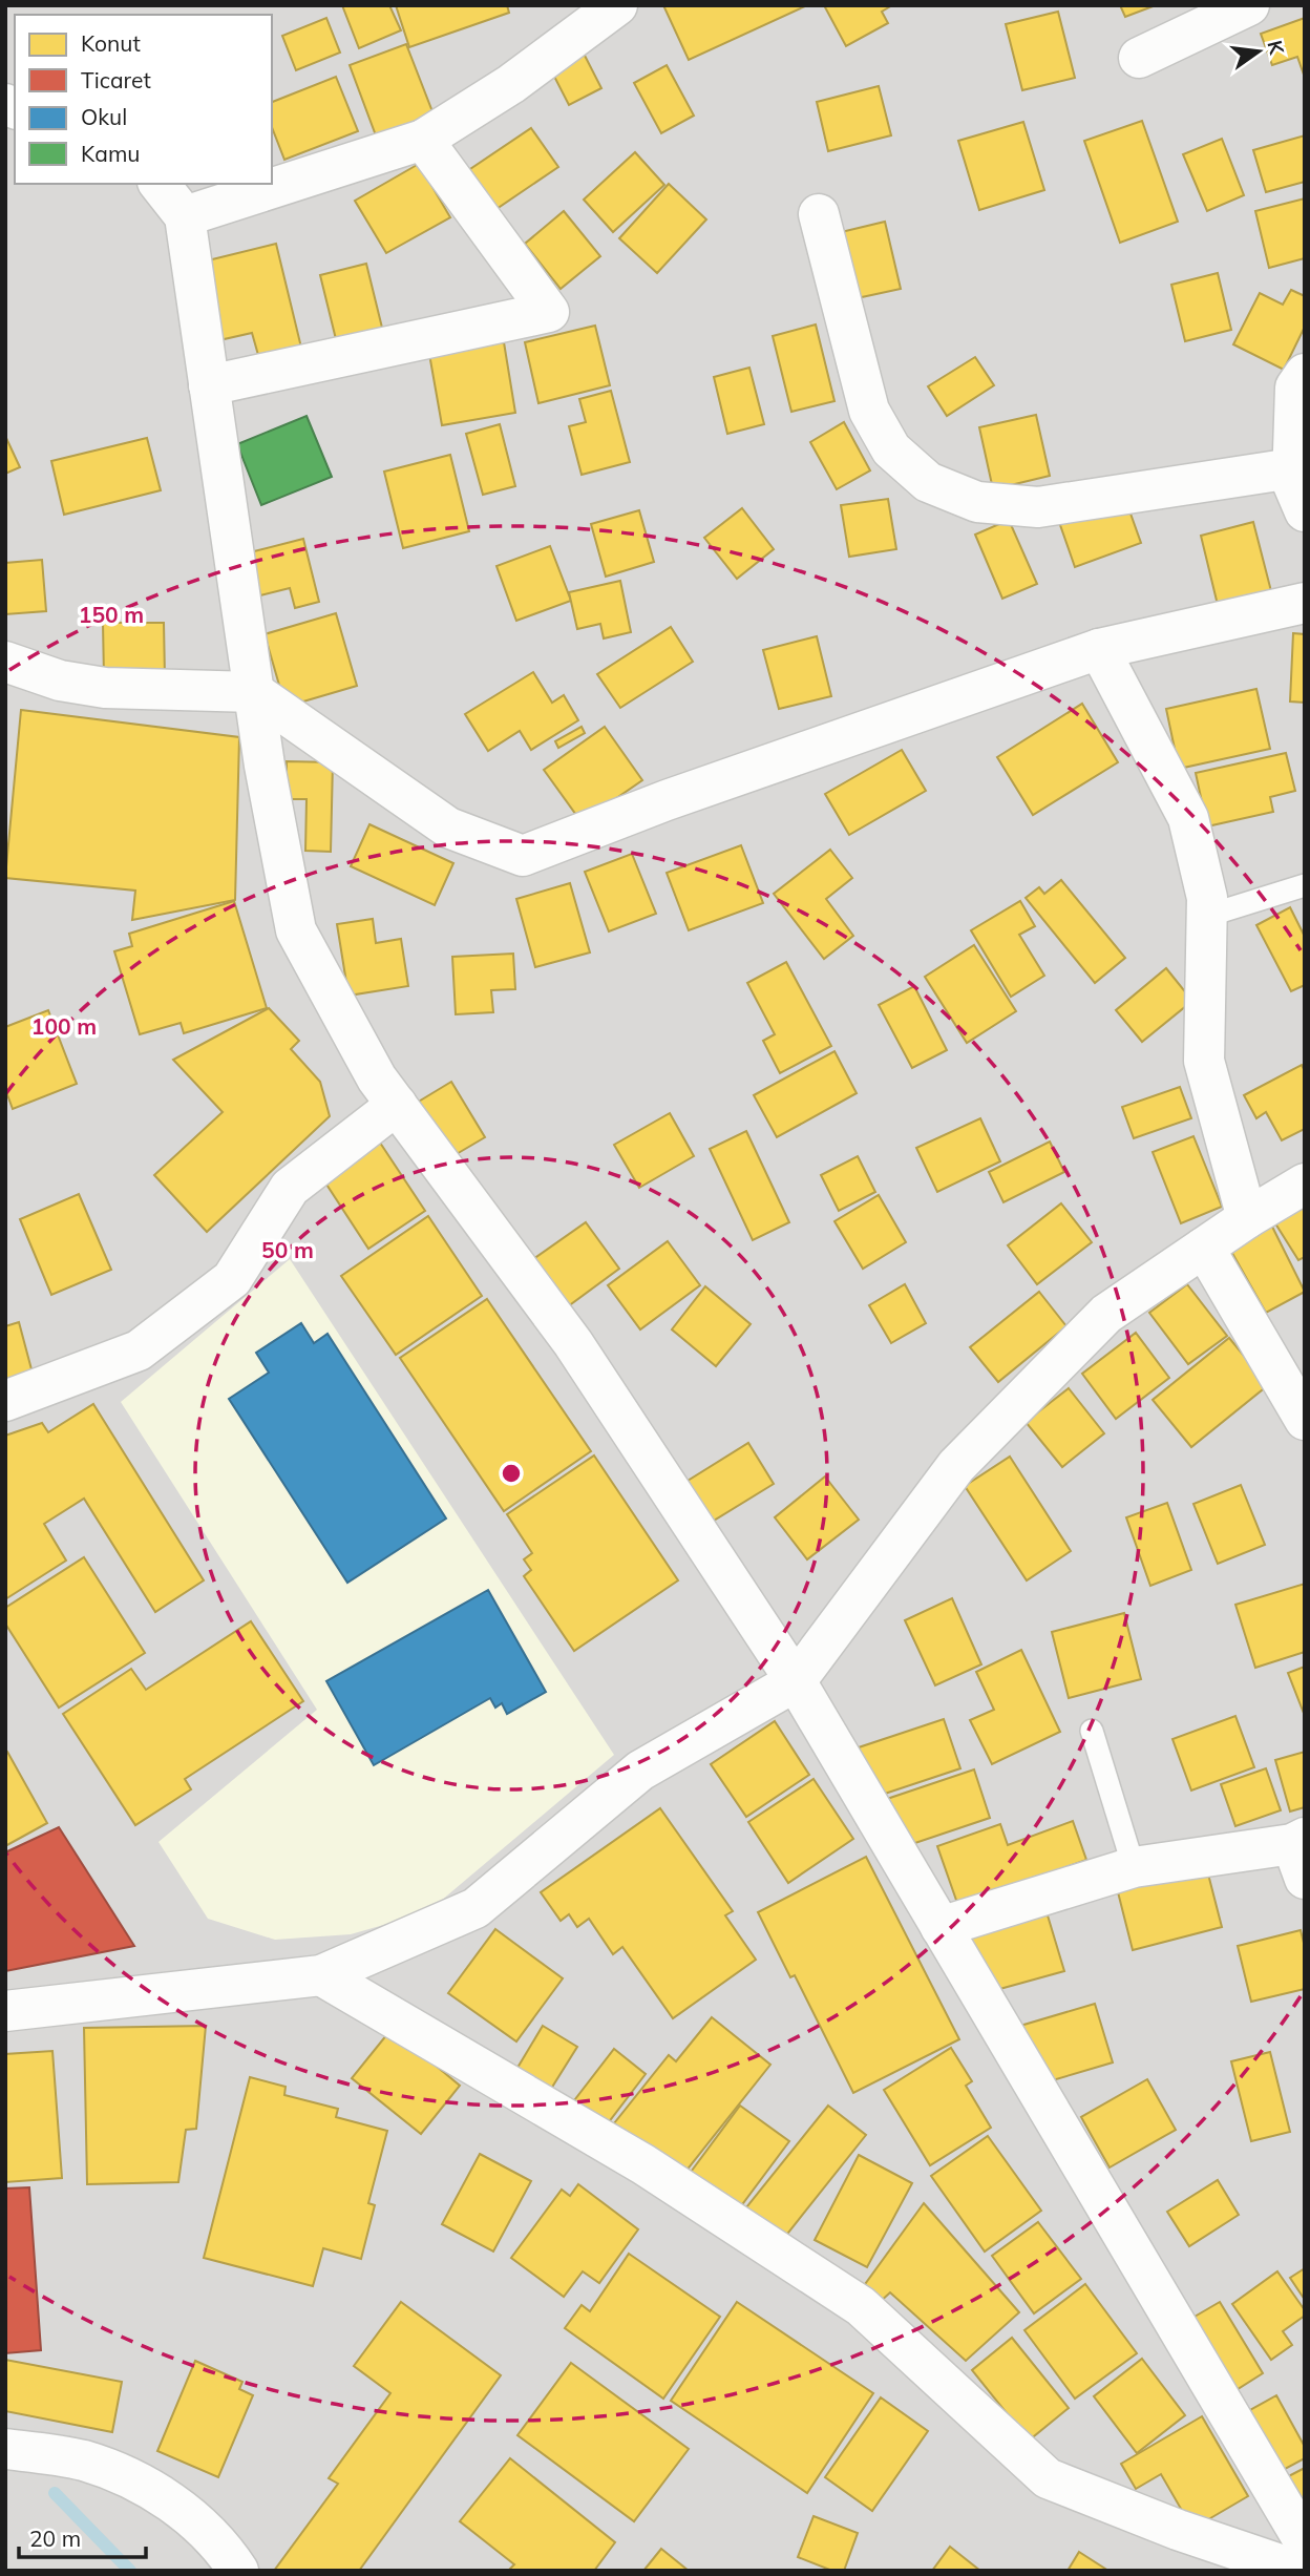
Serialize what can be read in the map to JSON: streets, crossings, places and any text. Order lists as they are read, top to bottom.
{
  "legend": [
    "Konut",
    "Ticaret",
    "Okul",
    "Kamu"
  ],
  "scale_bar": "20 m",
  "north": "right",
  "rings": ["150 m", "100 m", "50 m"]
}
